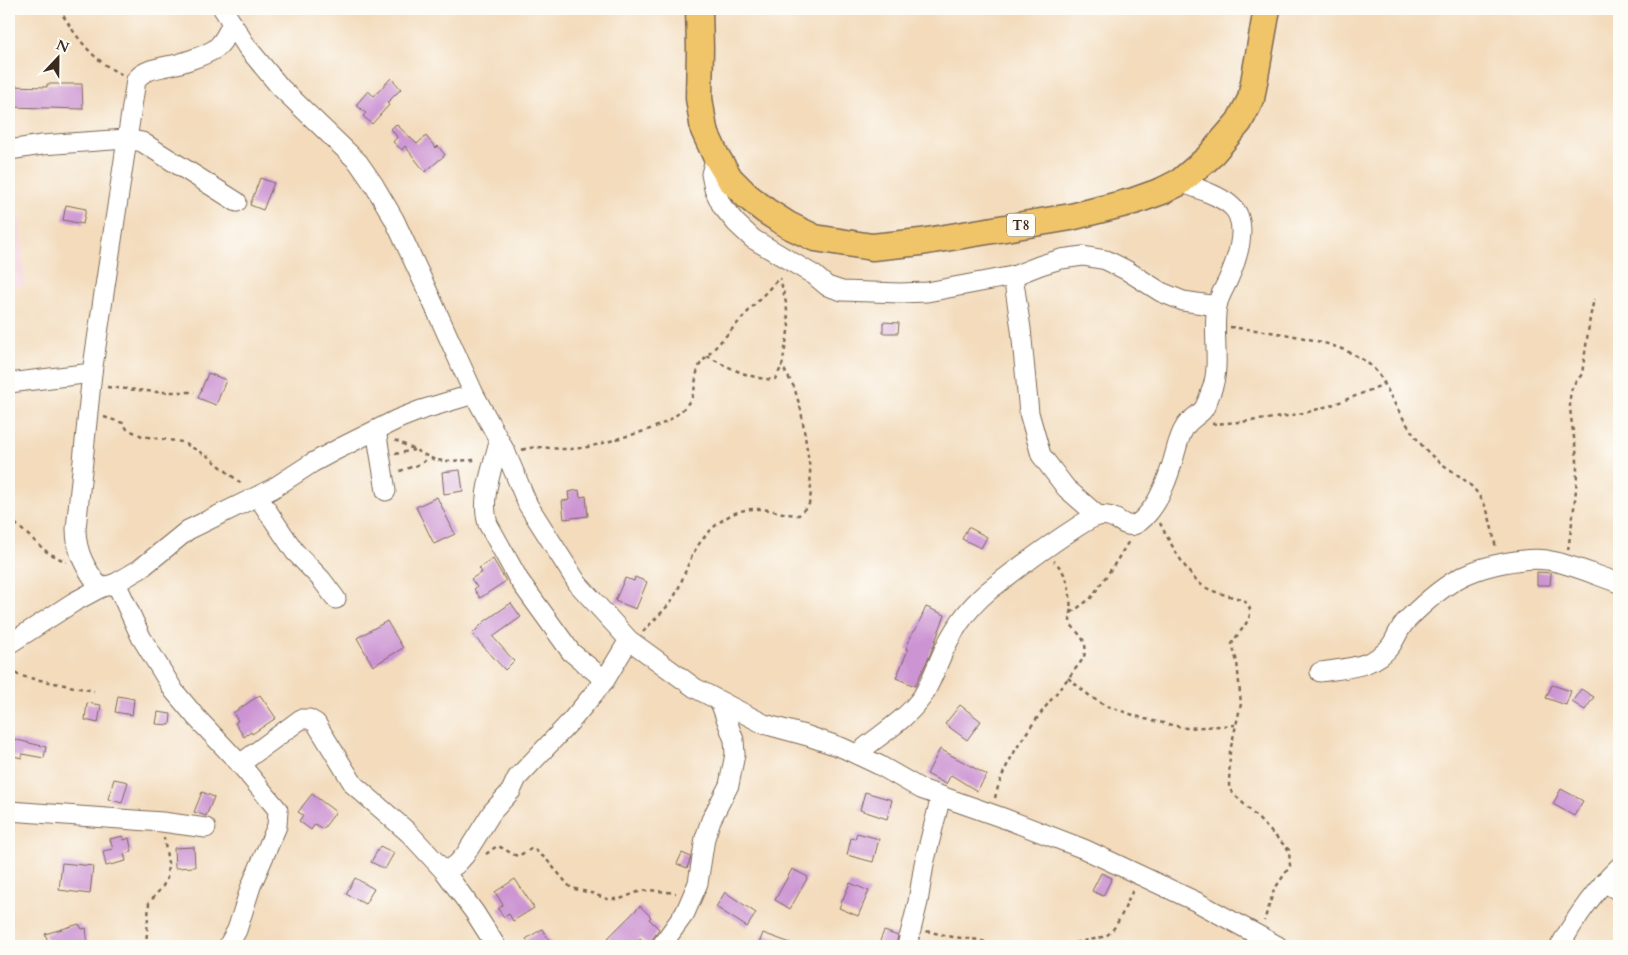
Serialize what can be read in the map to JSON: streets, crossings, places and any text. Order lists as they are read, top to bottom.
{
  "streets": {
    "highway": ["T8"]
  },
  "north": "top"
}
